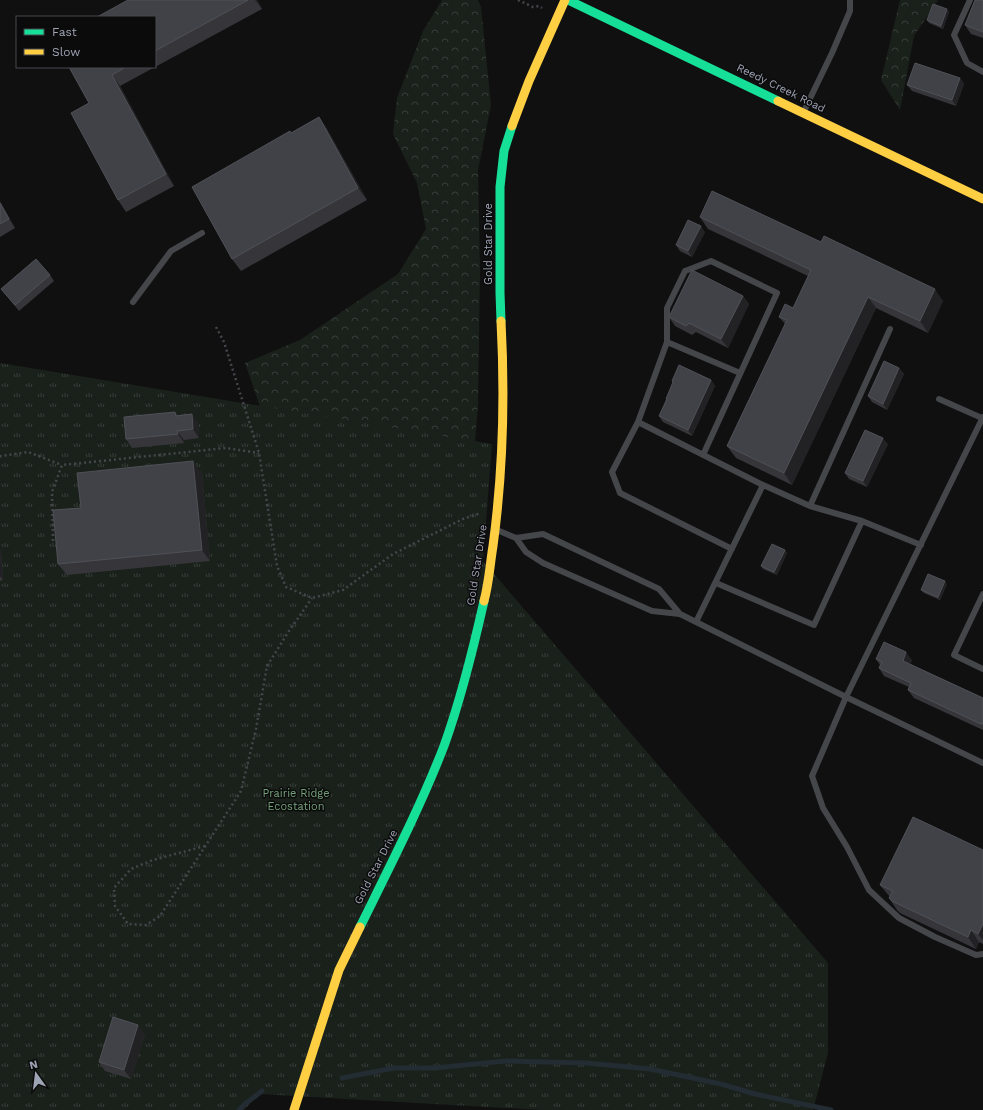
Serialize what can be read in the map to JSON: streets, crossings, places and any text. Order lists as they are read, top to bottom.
{
  "streets": {
    "street": ["Reedy Creek Road", "Gold Star Drive"]
  },
  "parks": ["Prairie Ridge Ecostation"],
  "legend": ["Fast", "Slow"],
  "north": "top"
}
